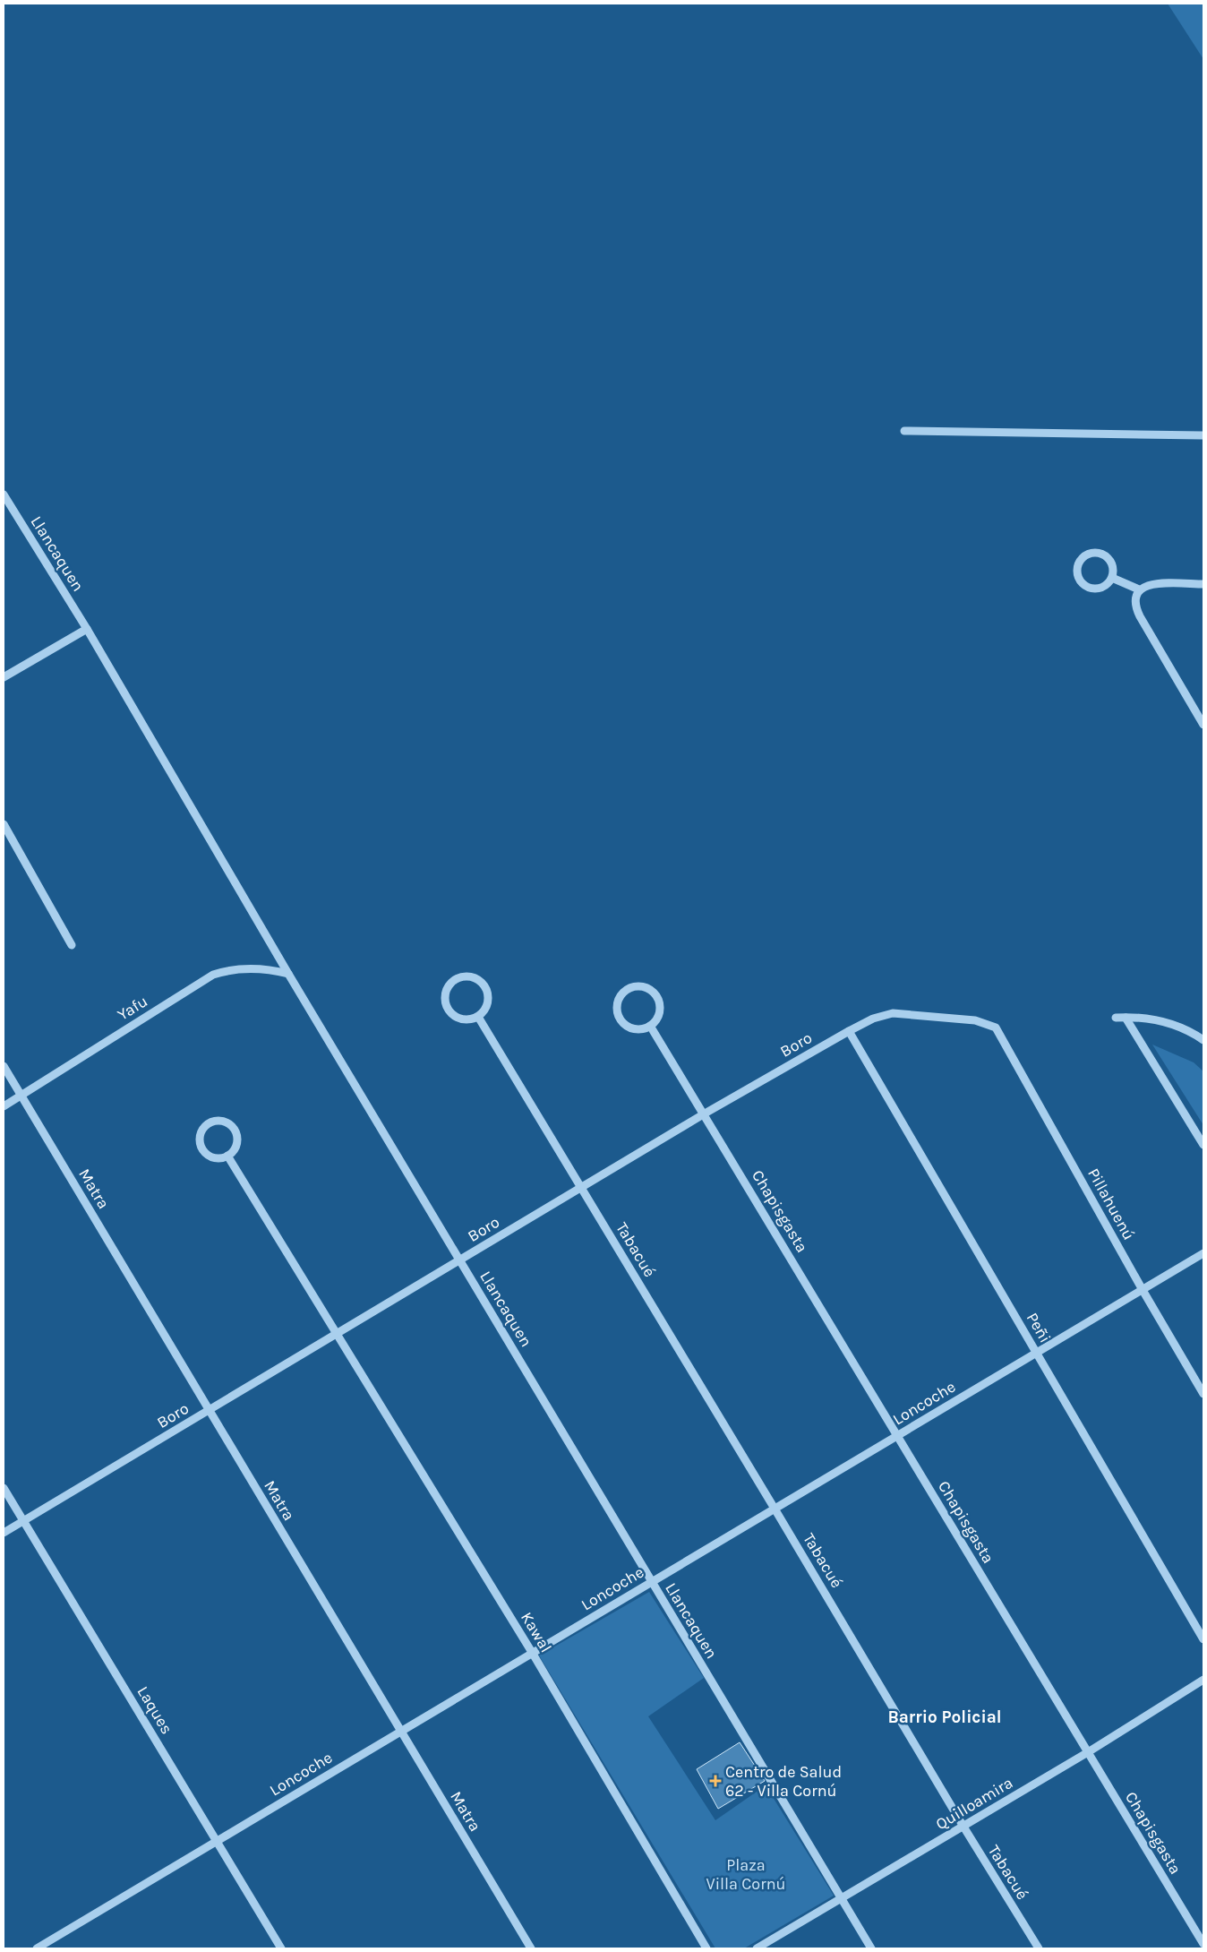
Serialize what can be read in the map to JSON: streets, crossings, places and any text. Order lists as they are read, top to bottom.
{
  "streets": {
    "street": [
      "Llancaquen",
      "Yafu",
      "Boro",
      "Matra",
      "Pillahuenú",
      "Chapisgasta",
      "Tabacué",
      "Peñi",
      "Loncoche",
      "Kawal",
      "Laques",
      "Quilloamira"
    ]
  },
  "crossings": [
    ["Llancaquen", "Yafu"],
    ["Llancaquen", "Boro"],
    ["Llancaquen", "Loncoche"],
    ["Llancaquen", "Quilloamira"],
    ["Yafu", "Matra"],
    ["Boro", "Matra"],
    ["Boro", "Pillahuenú"],
    ["Boro", "Chapisgasta"],
    ["Boro", "Tabacué"],
    ["Boro", "Peñi"],
    ["Boro", "Kawal"],
    ["Boro", "Laques"],
    ["Matra", "Loncoche"],
    ["Pillahuenú", "Loncoche"],
    ["Chapisgasta", "Loncoche"],
    ["Chapisgasta", "Quilloamira"],
    ["Tabacué", "Loncoche"],
    ["Tabacué", "Quilloamira"],
    ["Peñi", "Loncoche"],
    ["Loncoche", "Kawal"],
    ["Loncoche", "Laques"]
  ],
  "districts": ["Barrio Policial"],
  "parks": ["Plaza Villa Cornú"],
  "places": {
    "health": ["Centro de Salud 62 - Villa Cornú"]
  }
}
